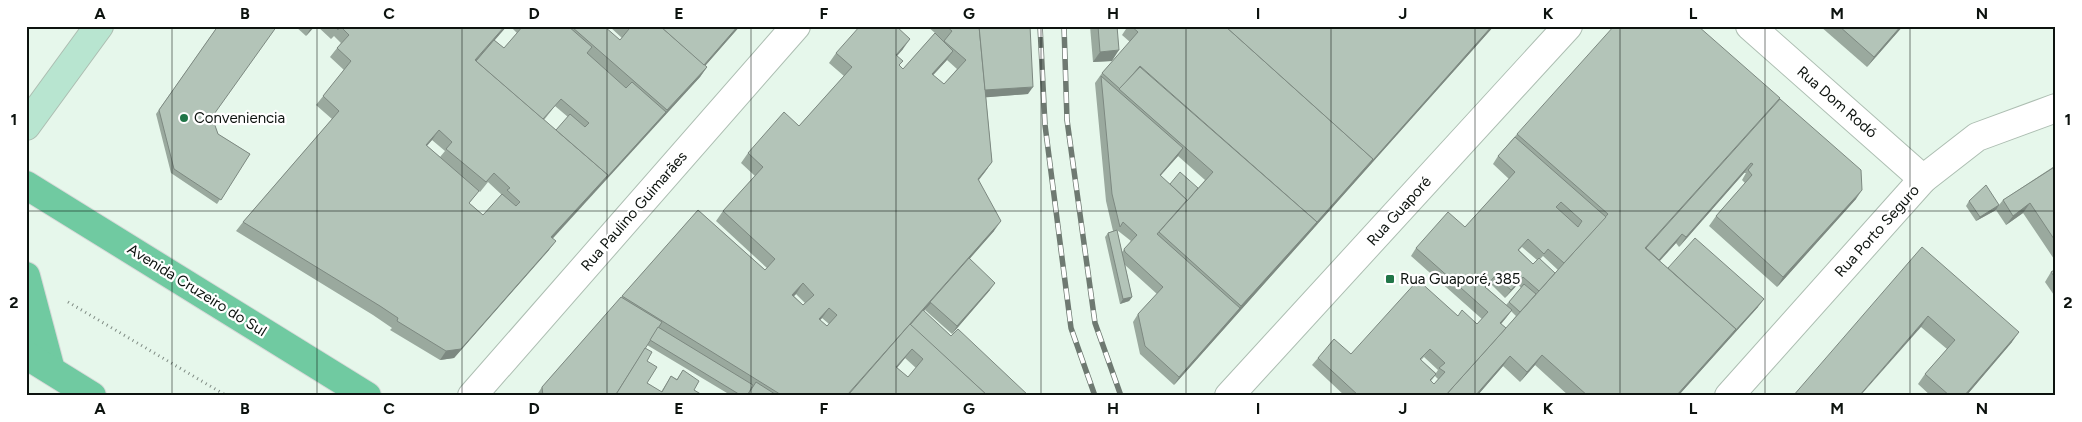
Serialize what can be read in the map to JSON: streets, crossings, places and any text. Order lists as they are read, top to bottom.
{
  "streets": {
    "main road": ["Avenida Cruzeiro do Sul"],
    "street": [
      "Rua Dom Rodó",
      "Rua Paulino Guimarães",
      "Rua Guaporé",
      "Rua Porto Seguro"
    ]
  },
  "crossings": [
    ["Rua Dom Rodó", "Rua Porto Seguro"]
  ],
  "places": {
    "other": ["Conveniencia"],
    "transit": ["Rua Guaporé, 385"]
  },
  "grid": {
    "columns": [
      "A",
      "B",
      "C",
      "D",
      "E",
      "F",
      "G",
      "H",
      "I",
      "J",
      "K",
      "L",
      "M",
      "N"
    ],
    "rows": ["1", "2"]
  }
}
